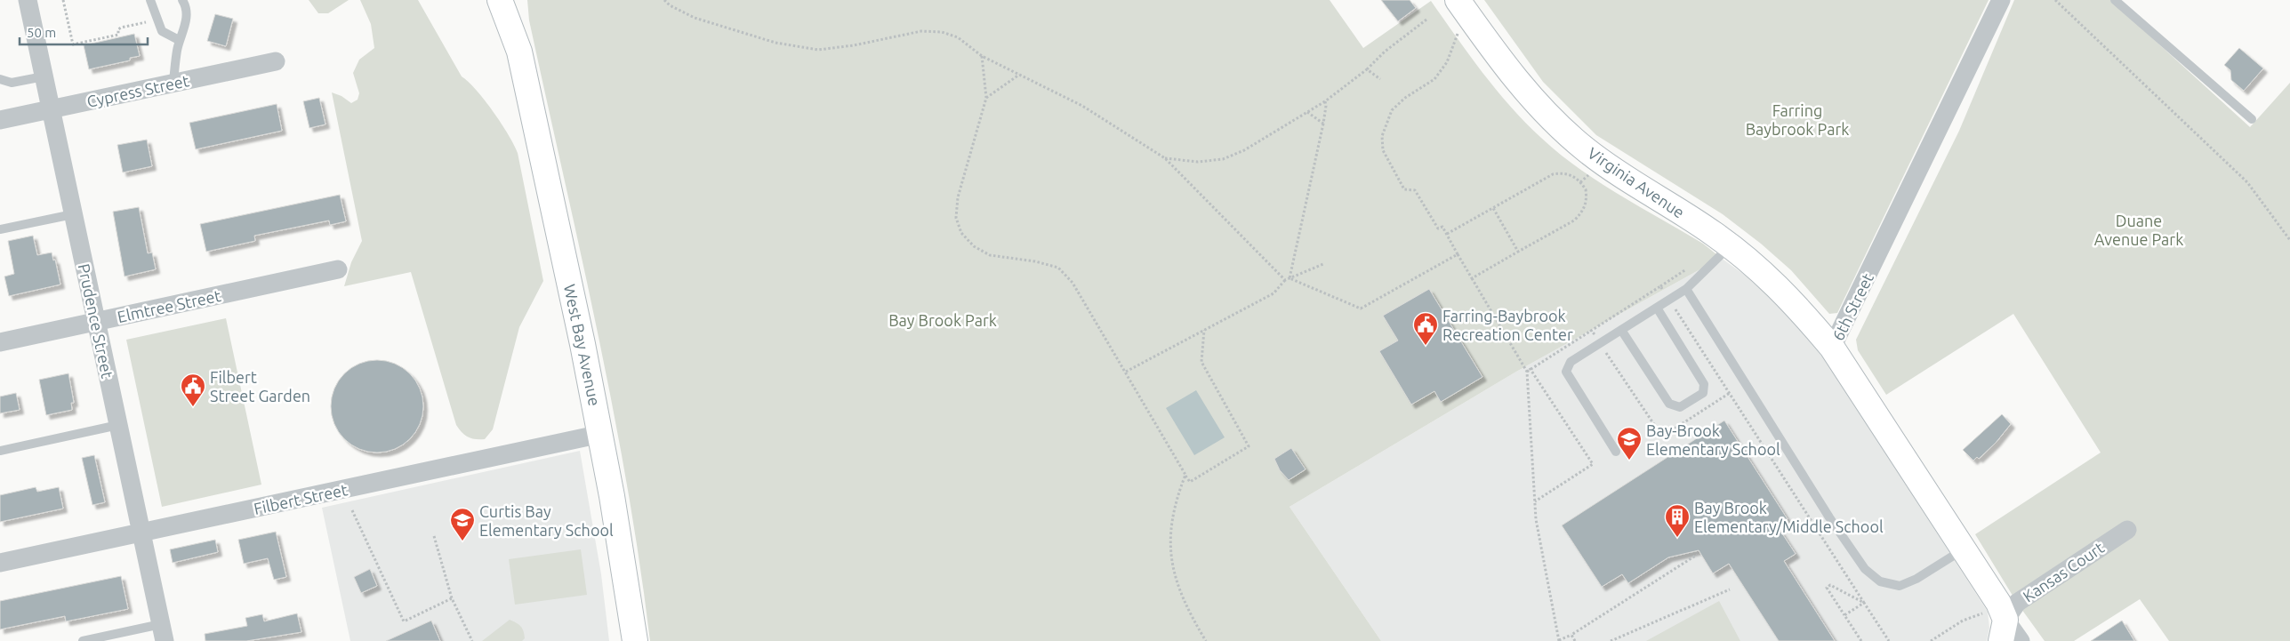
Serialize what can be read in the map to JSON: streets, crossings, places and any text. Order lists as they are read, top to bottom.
{
  "streets": {
    "street": [
      "Cypress Street",
      "Virginia Avenue",
      "Elmtree Street",
      "6th Street",
      "Prudence Street",
      "West Bay Avenue",
      "Filbert Street",
      "Kansas Court"
    ]
  },
  "crossings": [
    ["Cypress Street", "Prudence Street"],
    ["Virginia Avenue", "6th Street"],
    ["Elmtree Street", "Prudence Street"],
    ["6th Street", "Kansas Court"],
    ["Prudence Street", "Filbert Street"],
    ["West Bay Avenue", "Filbert Street"]
  ],
  "parks": ["Farring Baybrook Park", "Duane Avenue Park", "Bay Brook Park"],
  "places": {
    "public building": ["Farring-Baybrook Recreation Center", "Filbert Street Garden"],
    "school or university": ["Bay-Brook Elementary School", "Curtis Bay Elementary School"],
    "building": ["Bay Brook Elementary/Middle School"]
  },
  "scale_bar": "50 m"
}
